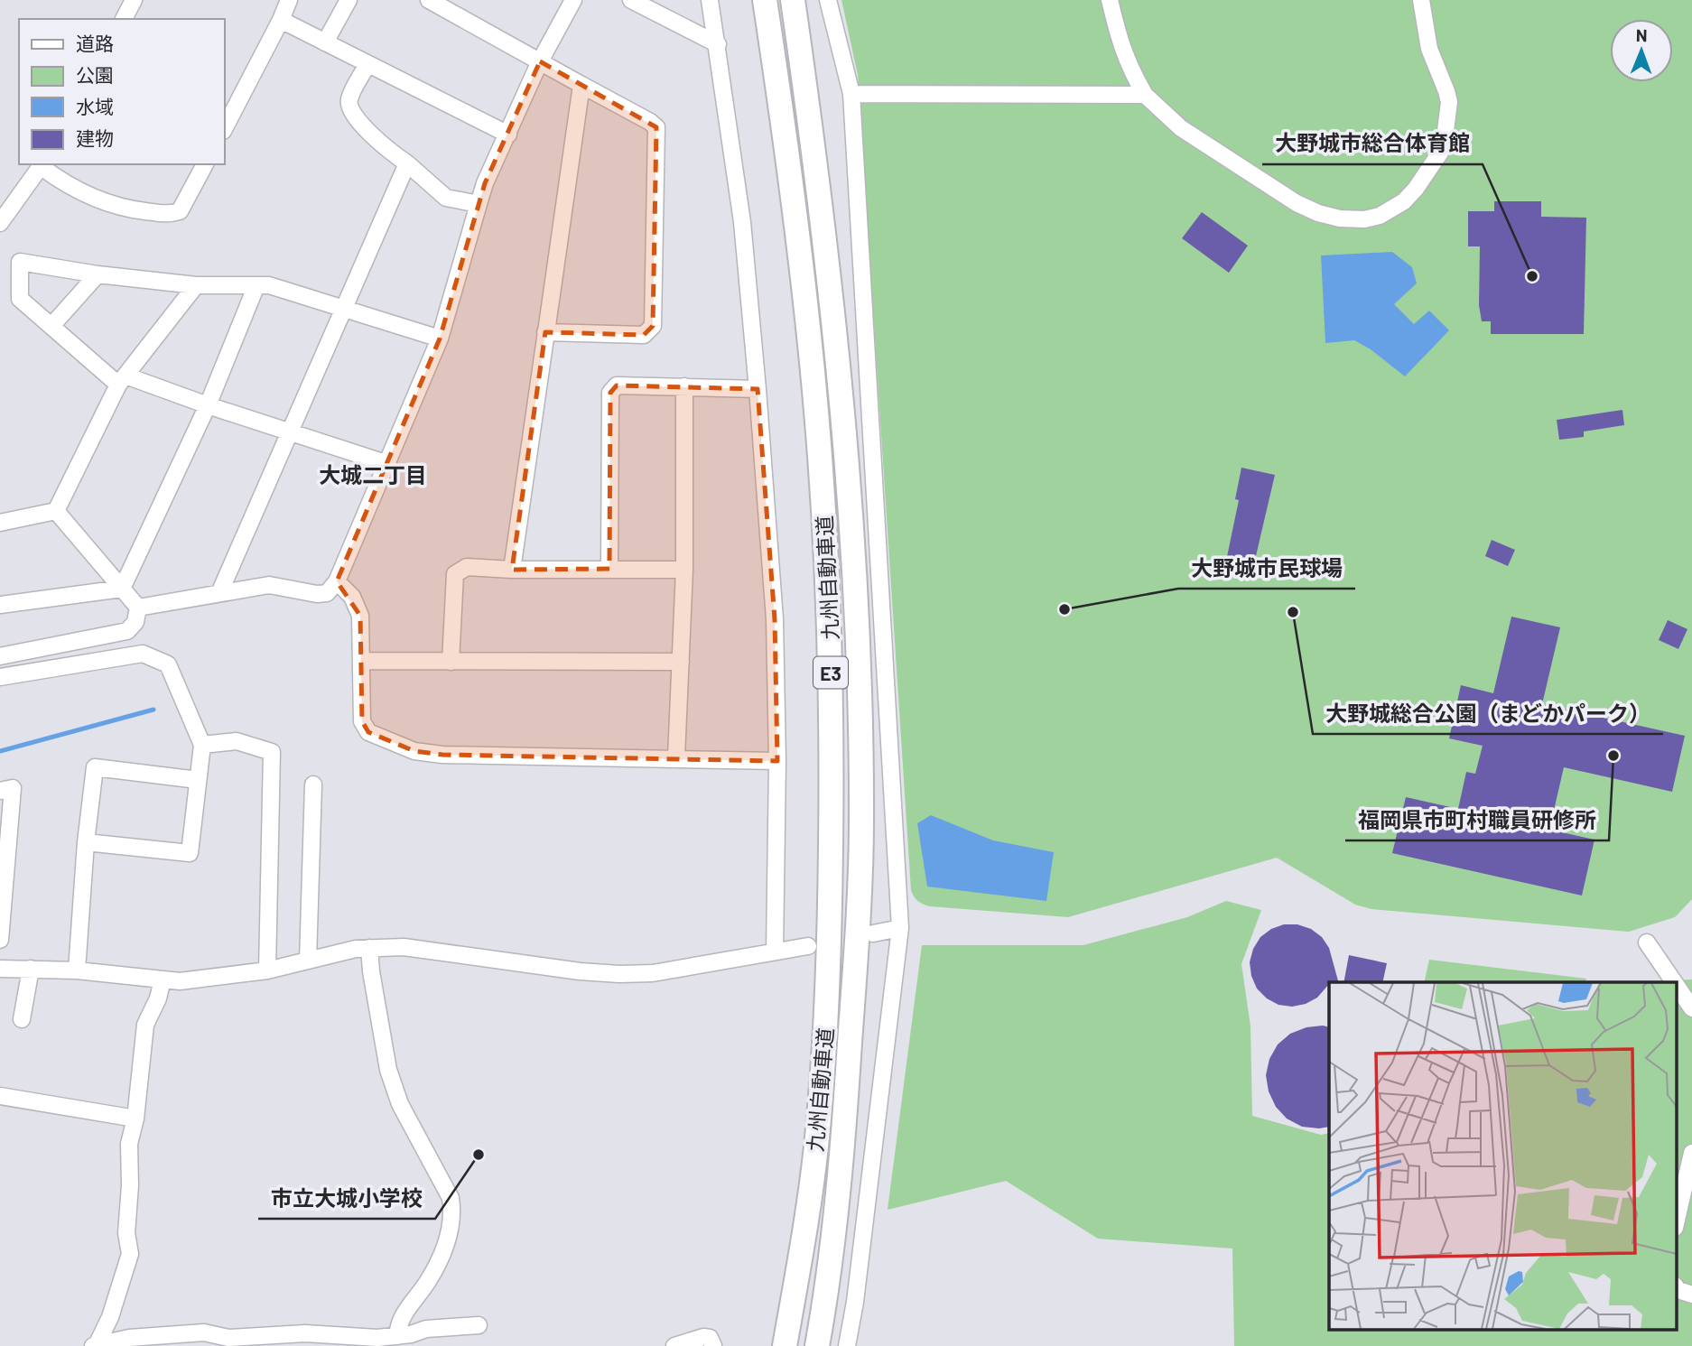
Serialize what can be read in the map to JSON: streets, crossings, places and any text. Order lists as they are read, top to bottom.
{
  "streets": {
    "highway": ["九州自動車道", "E3"]
  },
  "districts": ["大城二丁目"],
  "places": [
    "大野城市総合体育館",
    "大野城市民球場",
    "大野城総合公園（まどかパーク）",
    "福岡県市町村職員研修所",
    "市立大城小学校"
  ],
  "legend": [
    "道路",
    "公園",
    "水域",
    "建物"
  ],
  "north": "top"
}
